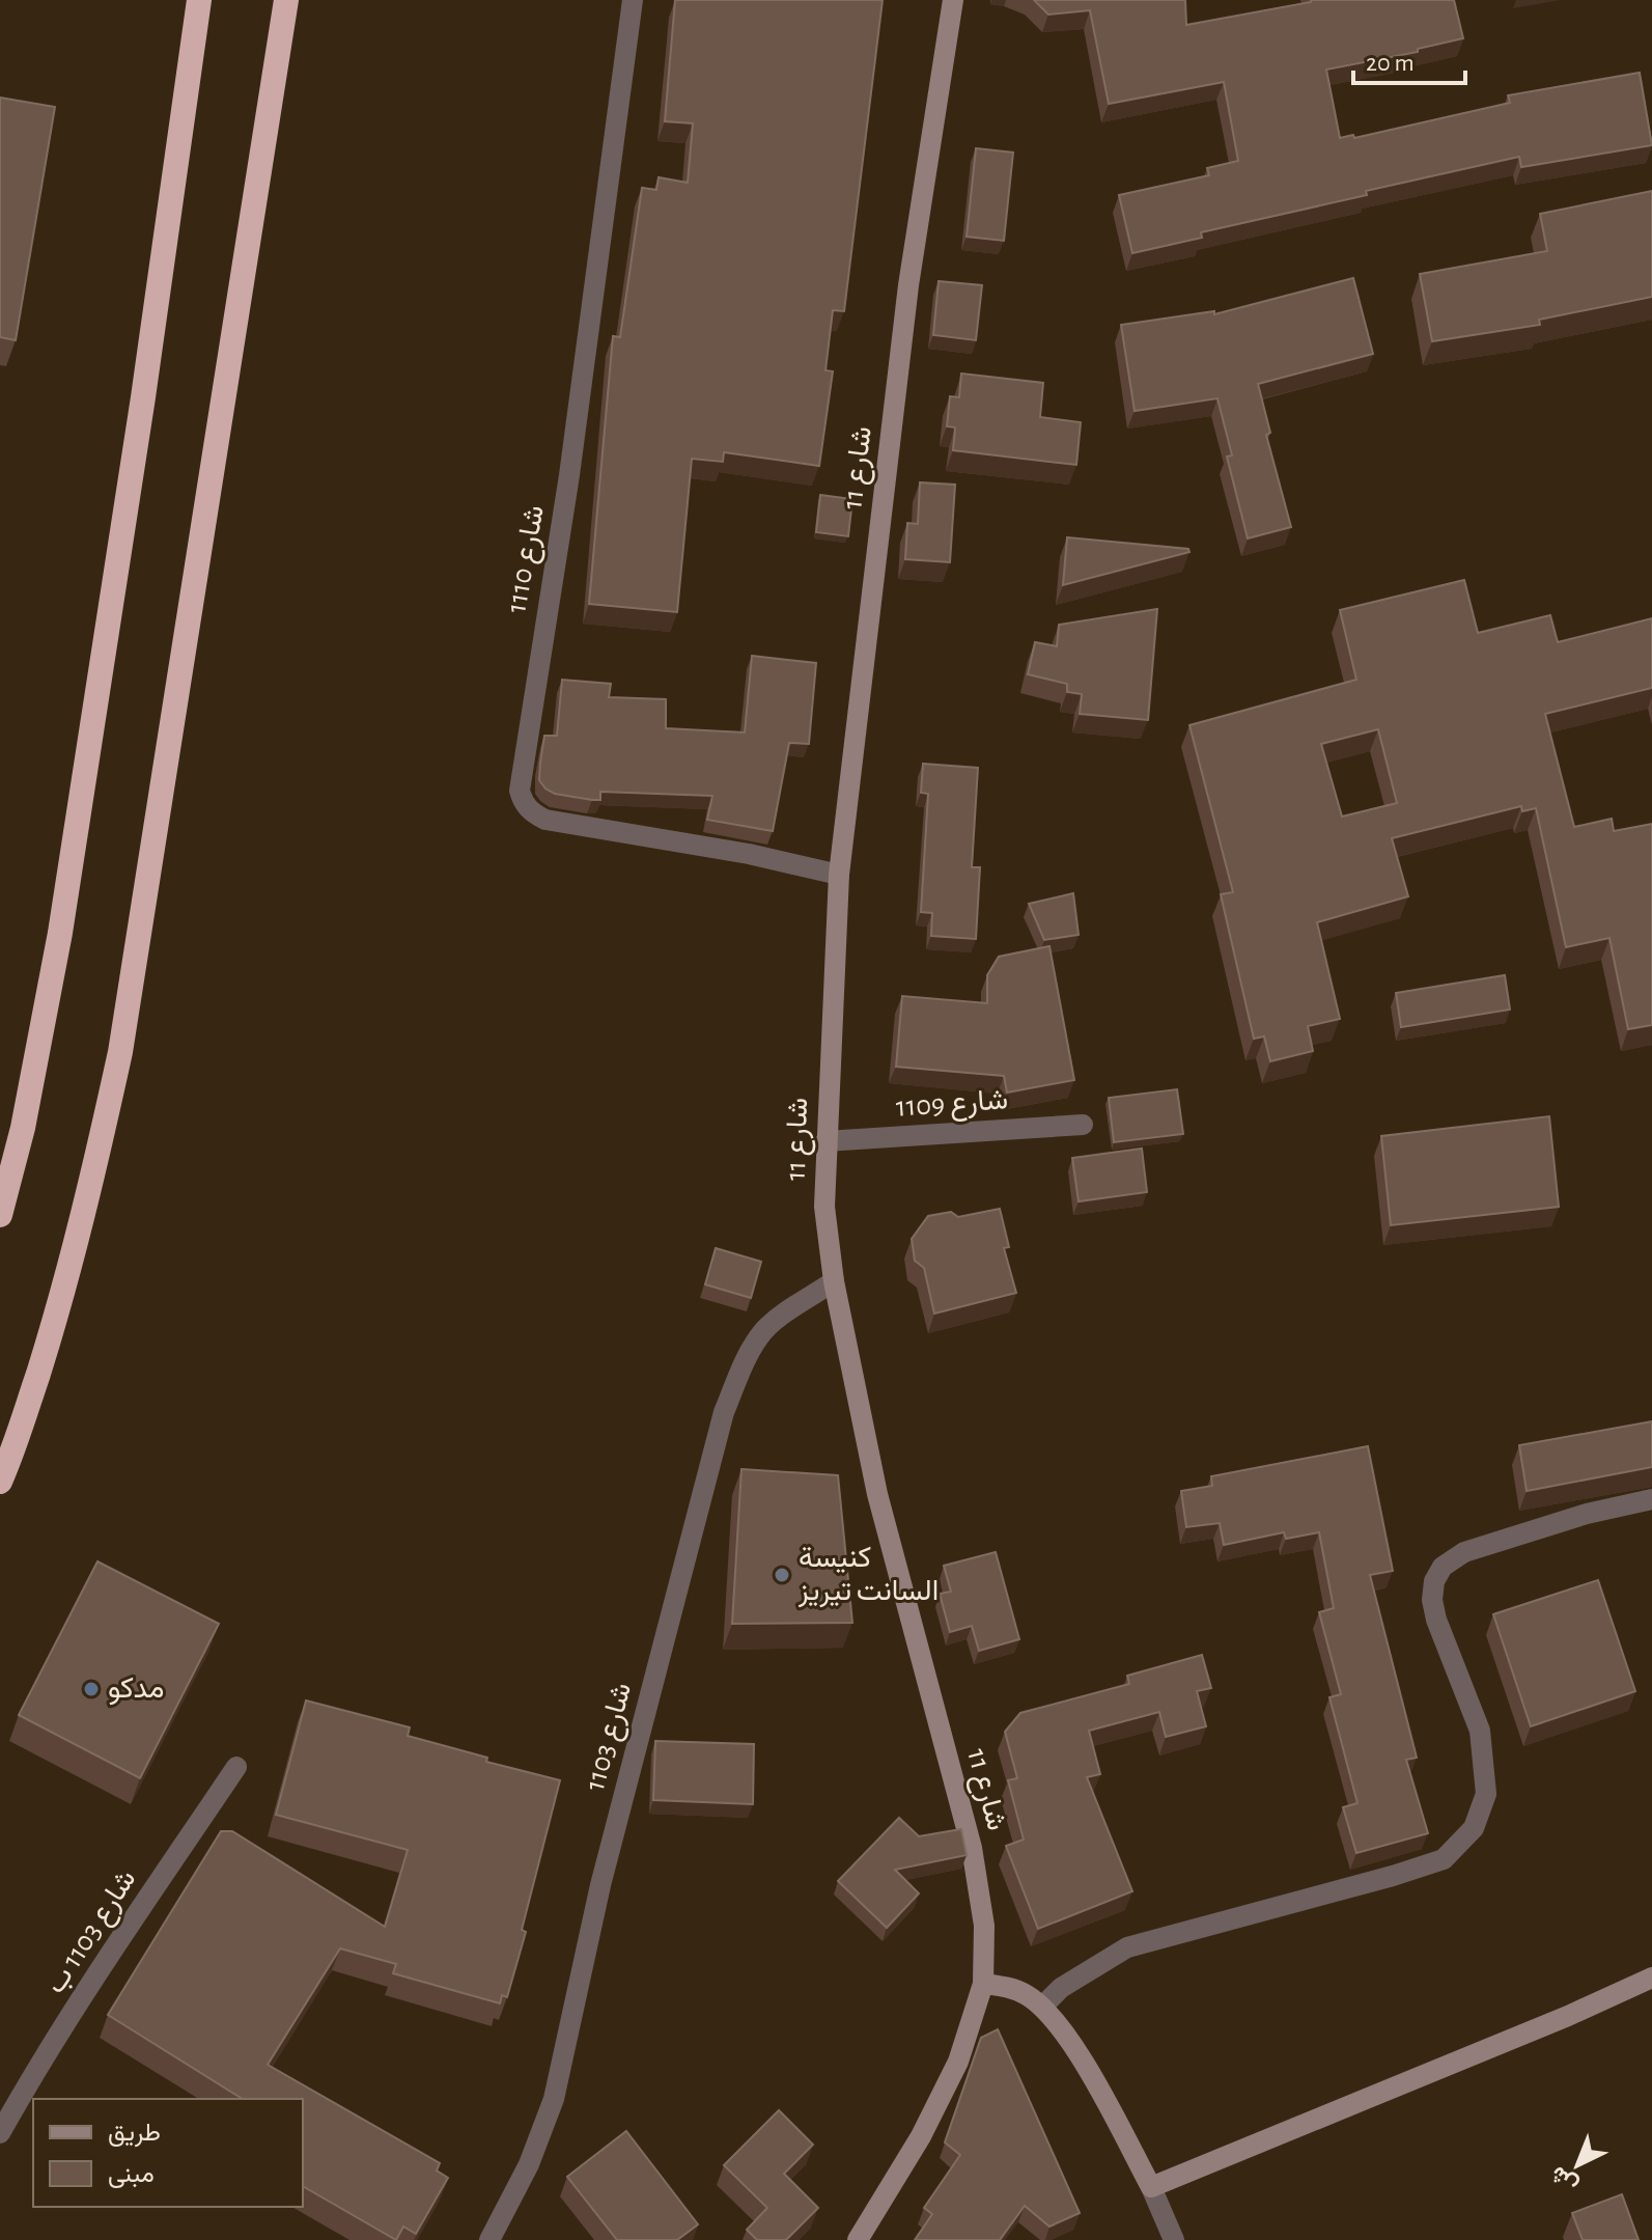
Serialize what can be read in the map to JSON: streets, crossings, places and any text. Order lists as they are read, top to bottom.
{
  "streets": {
    "street": [
      "شارع 11",
      "شارع 1110",
      "شارع 1109",
      "شارع 1103",
      "شارع 1103 ب"
    ]
  },
  "crossings": [
    ["شارع 11", "شارع 1110"],
    ["شارع 11", "شارع 1109"],
    ["شارع 11", "شارع 1103"]
  ],
  "places": ["كنيسة السانت تيريز", "مدكو"],
  "legend": ["طريق", "مبنى"],
  "scale_bar": "20 m",
  "north": "bottom left"
}
